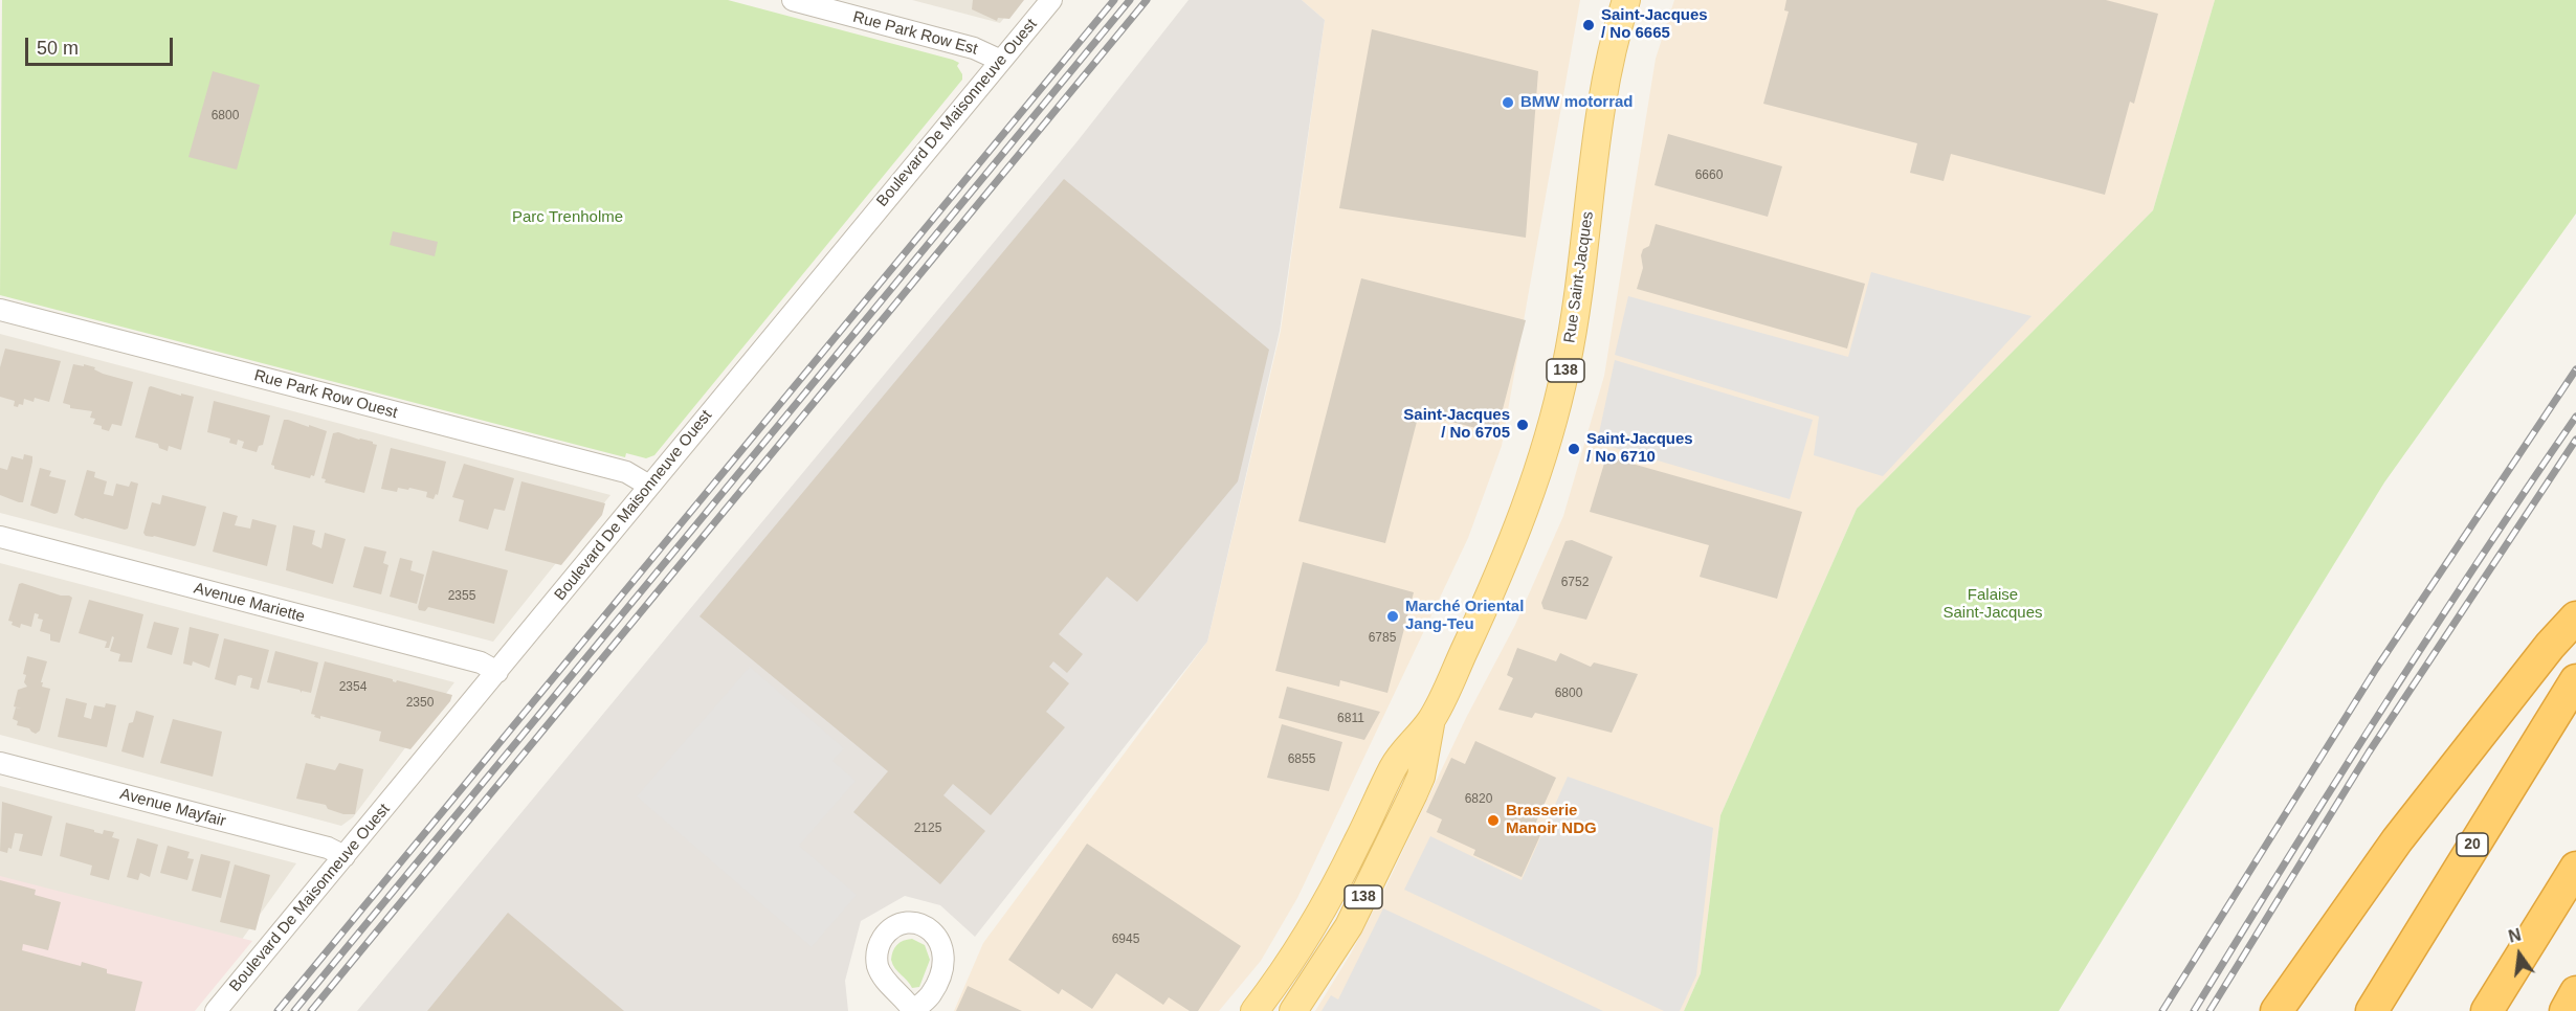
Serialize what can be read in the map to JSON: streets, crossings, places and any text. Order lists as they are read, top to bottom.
{
  "streets": {
    "highway": ["20"],
    "main road": ["Rue Saint-Jacques", "138"],
    "street": [
      "Rue Park Row Est",
      "Boulevard De Maisonneuve Ouest",
      "Rue Park Row Ouest",
      "Avenue Mariette",
      "Avenue Mayfair"
    ]
  },
  "crossings": [
    ["Rue Park Row Est", "Boulevard De Maisonneuve Ouest"],
    ["Boulevard De Maisonneuve Ouest", "Rue Park Row Ouest"],
    ["Boulevard De Maisonneuve Ouest", "Avenue Mariette"],
    ["Boulevard De Maisonneuve Ouest", "Avenue Mayfair"]
  ],
  "parks": ["Parc Trenholme", "Falaise Saint-Jacques"],
  "places": [
    "Saint-Jacques / No 6665",
    "BMW motorrad",
    "Saint-Jacques / No 6705",
    "Saint-Jacques / No 6710",
    "Marché Oriental Jang-Teu",
    "Brasserie Manoir NDG"
  ],
  "house_numbers": [
    "6800",
    "6660",
    "6752",
    "2355",
    "6785",
    "2354",
    "6800",
    "2350",
    "6811",
    "6855",
    "6820",
    "2125",
    "6945"
  ],
  "scale_bar": "50 m",
  "north": "top"
}
